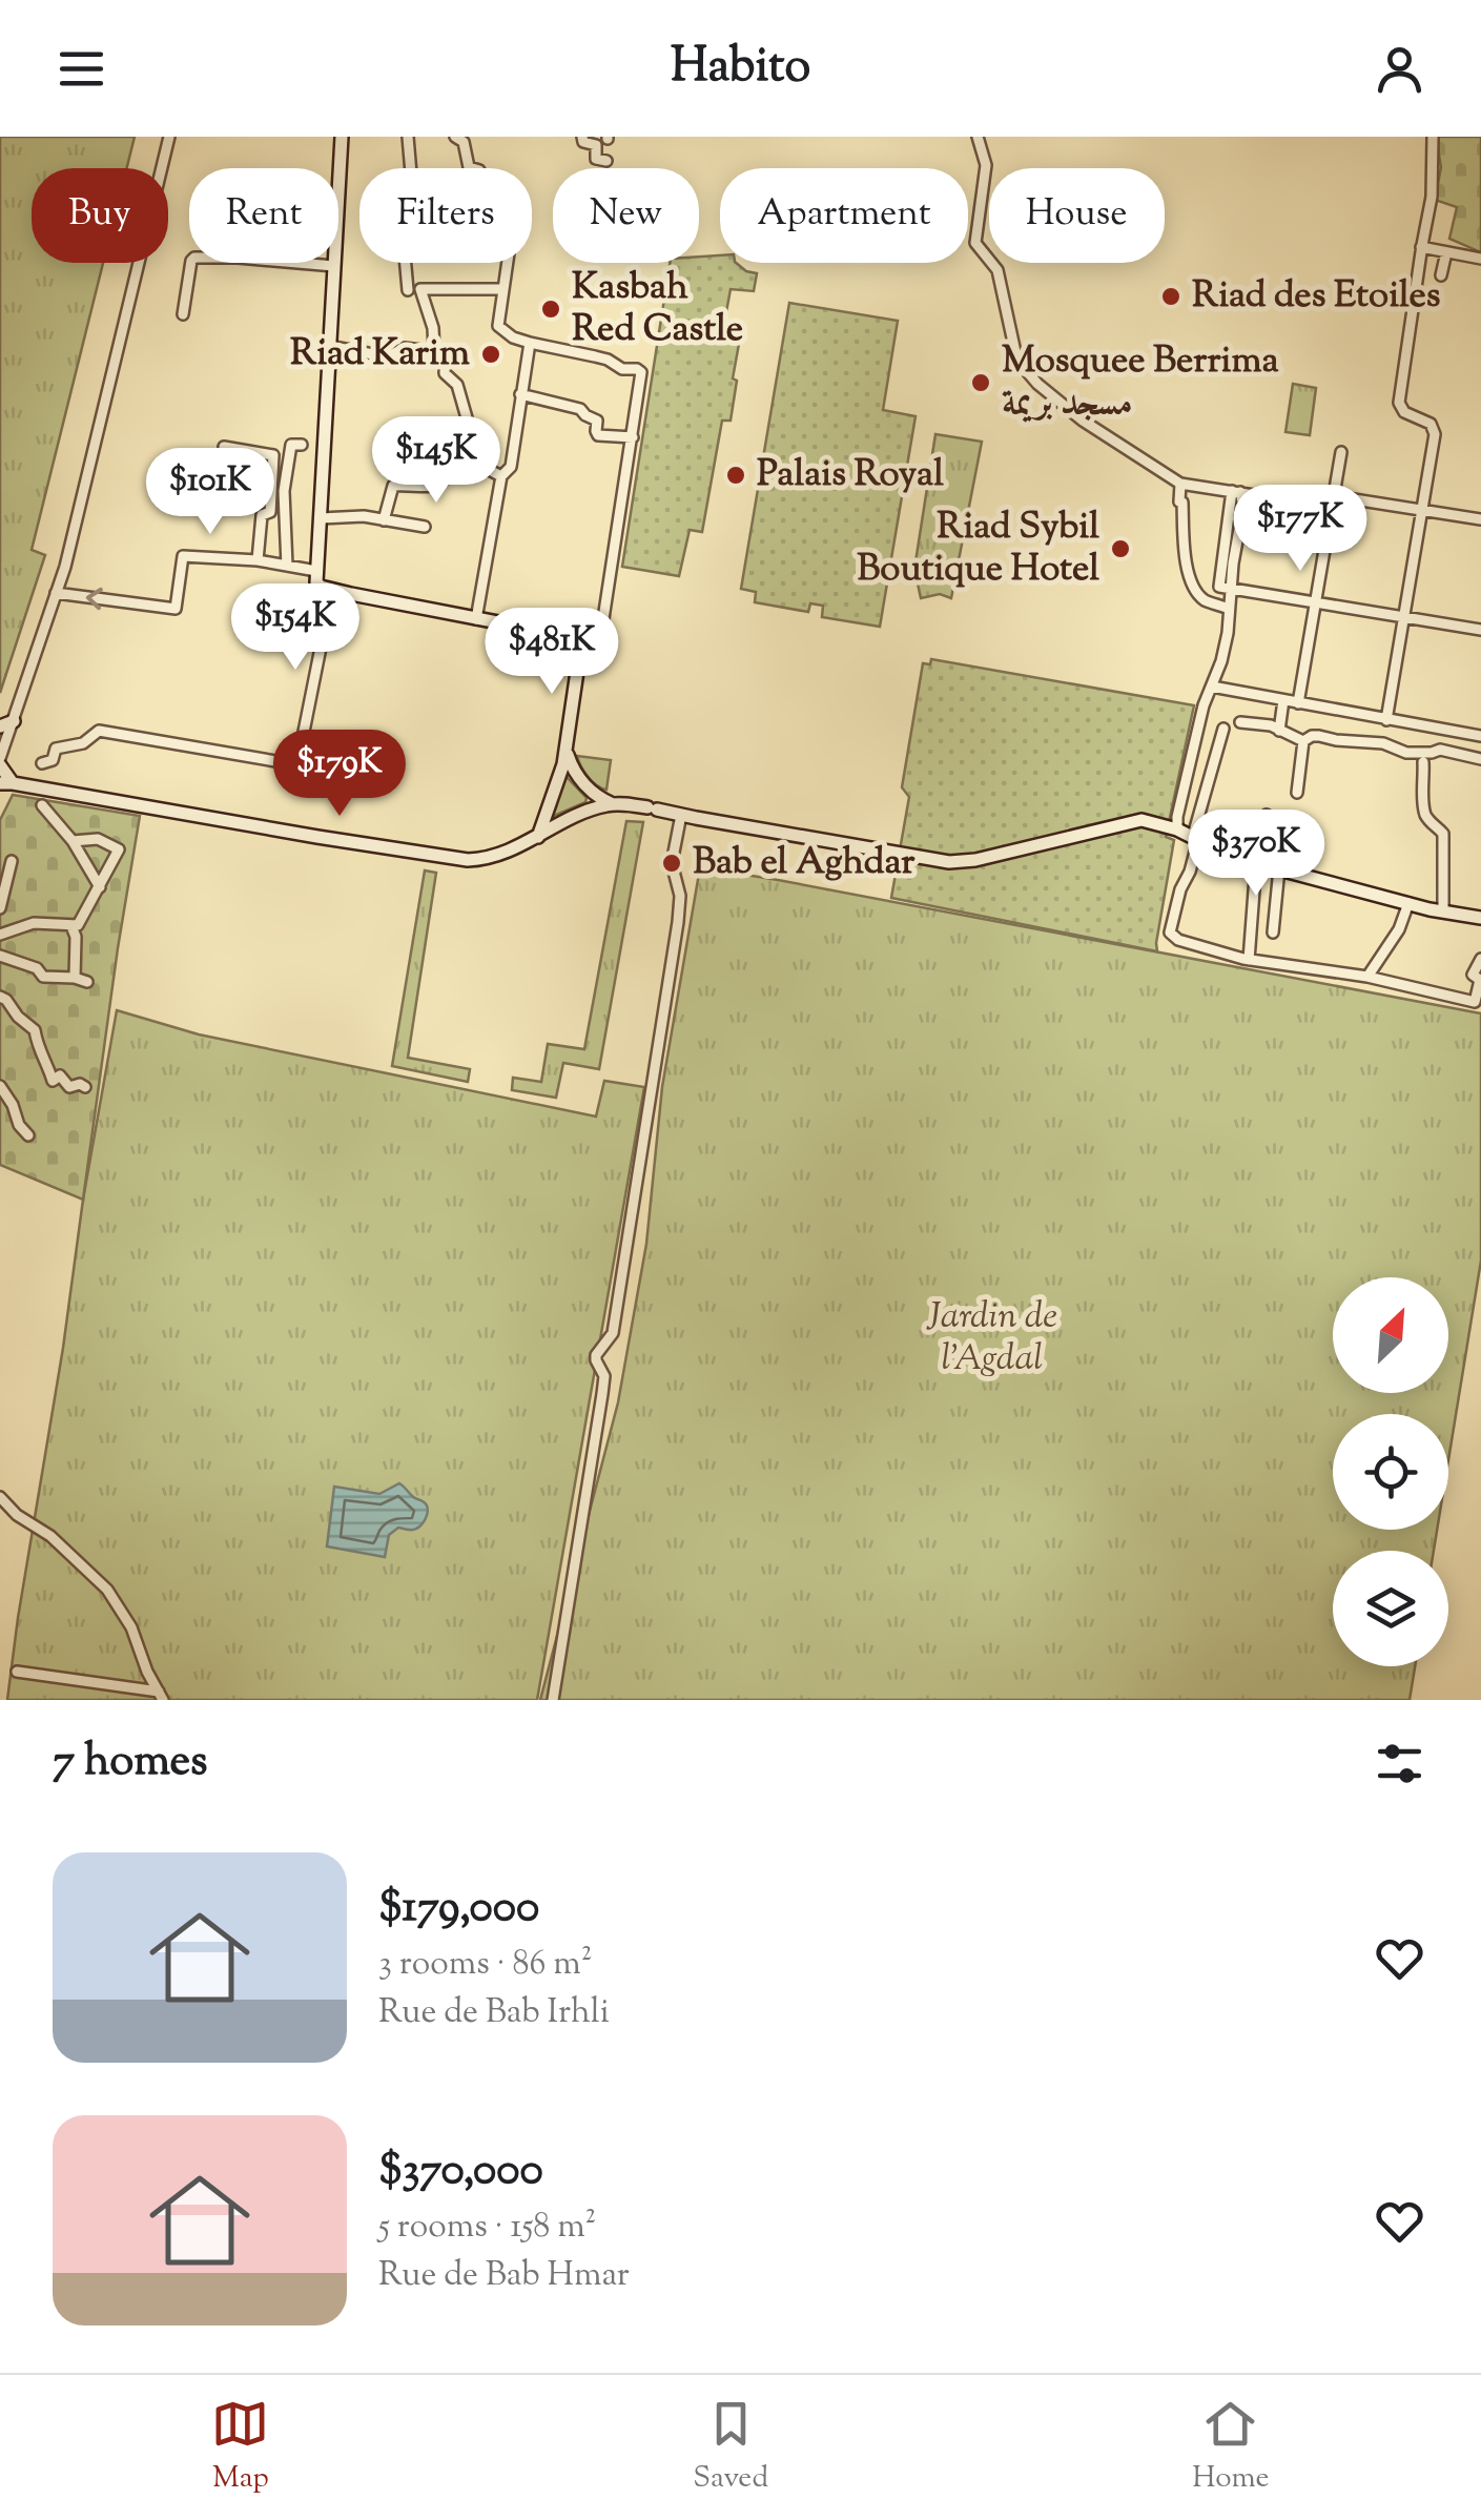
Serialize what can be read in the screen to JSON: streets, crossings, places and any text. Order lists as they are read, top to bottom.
{
  "parks": ["Jardin de l'Agdal"],
  "places": [
    "Riad des Etoiles",
    "Kasbah Red Castle",
    "Riad Karim",
    "Mosquee Berrima مسجد بريمة",
    "Palais Royal",
    "Riad Sybil Boutique Hotel",
    "Bab el Aghdar"
  ],
  "north": "top right",
  "page": {
    "header": "Habito",
    "chip": [
      "Buy",
      "Rent",
      "Filters",
      "New",
      "Apartment",
      "House"
    ],
    "price": [
      "$145K",
      "$101K",
      "$177K",
      "$154K",
      "$481K",
      "$179K",
      "$370K"
    ],
    "heading": "7 homes",
    "list": [
      {
        "name": "$179,000",
        "note": "3 rooms · 86 m² · Rue de Bab Irhli"
      },
      {
        "name": "$370,000",
        "note": "5 rooms · 158 m² · Rue de Bab Hmar"
      }
    ],
    "tabs": ["Map", "Saved", "Home"]
  }
}
